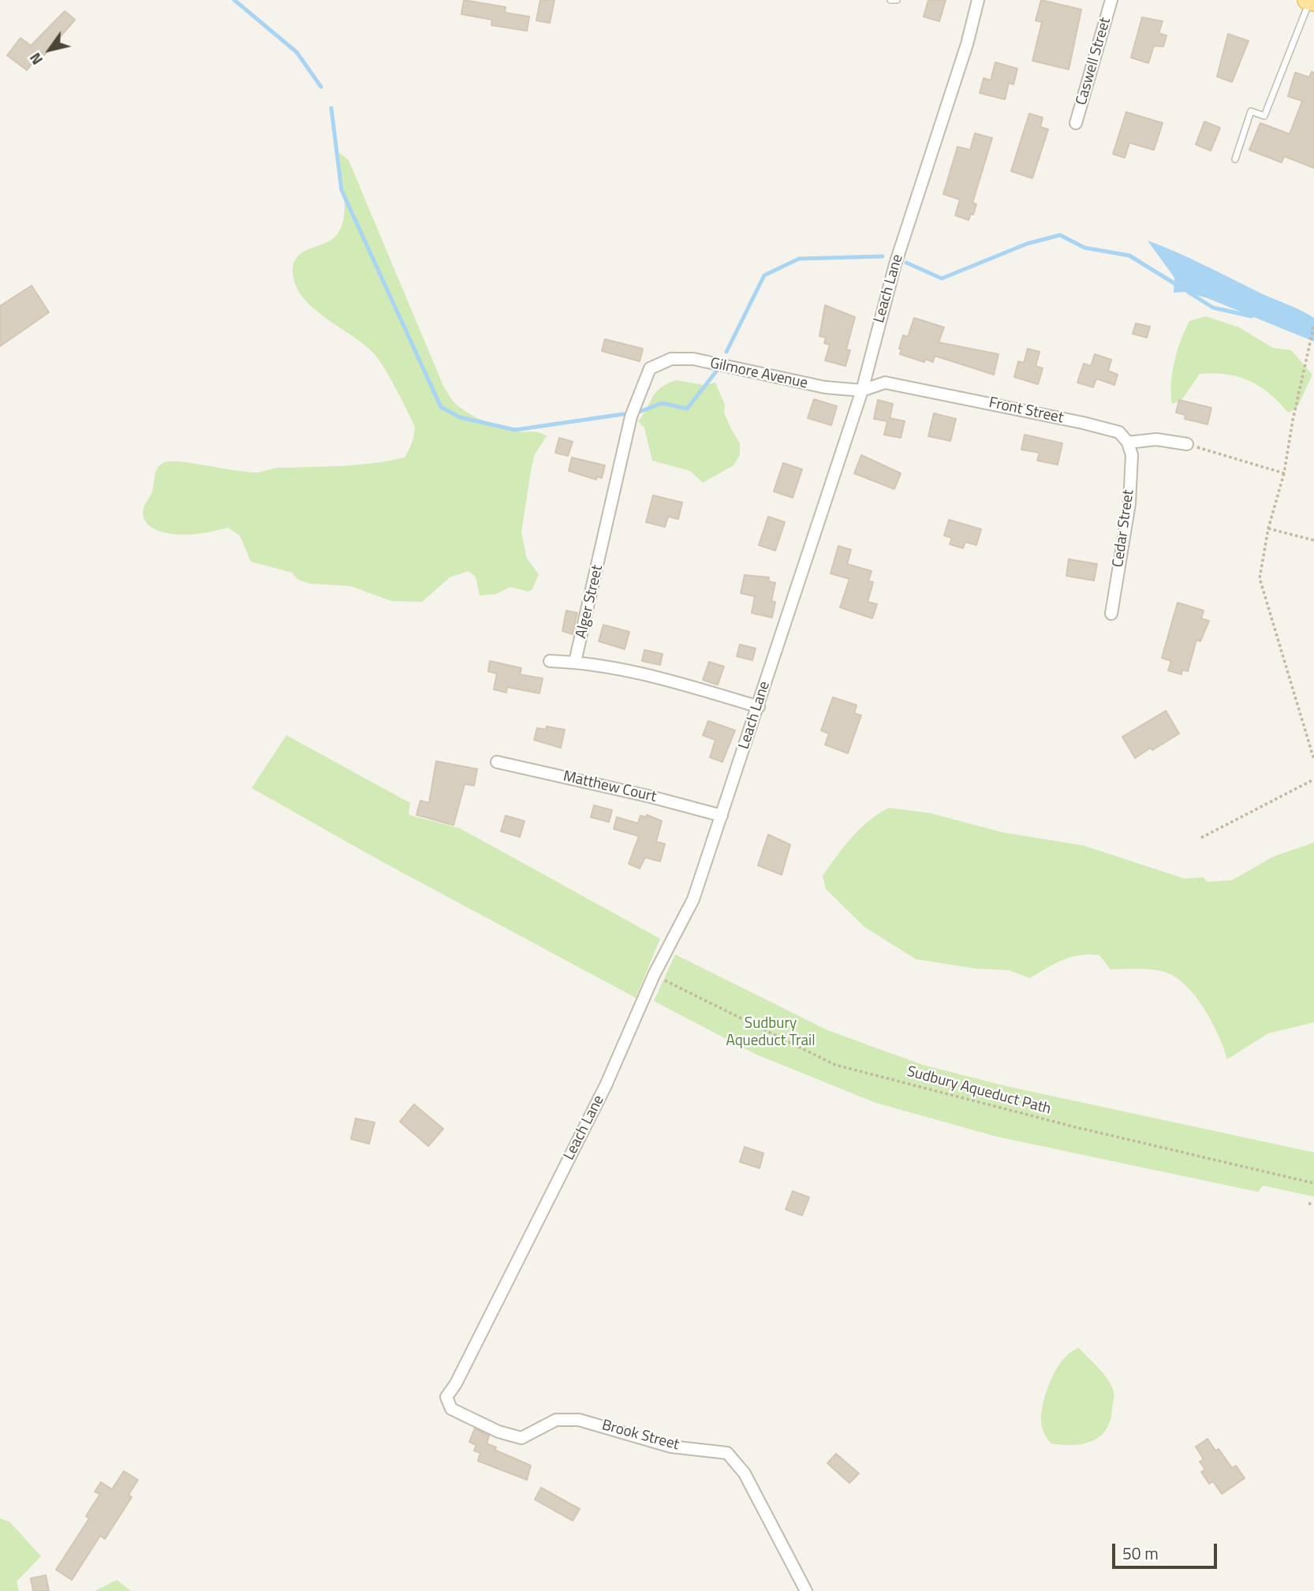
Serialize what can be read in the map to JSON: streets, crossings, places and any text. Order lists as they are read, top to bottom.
{
  "streets": {
    "street": [
      "Caswell Street",
      "Leach Lane",
      "Gilmore Avenue",
      "Front Street",
      "Cedar Street",
      "Alger Street",
      "Matthew Court",
      "Brook Street"
    ],
    "path": ["Sudbury Aqueduct Path"]
  },
  "crossings": [
    ["Leach Lane", "Gilmore Avenue"],
    ["Leach Lane", "Front Street"],
    ["Leach Lane", "Matthew Court"],
    ["Leach Lane", "Sudbury Aqueduct Path"],
    ["Leach Lane", "Brook Street"],
    ["Gilmore Avenue", "Front Street"],
    ["Gilmore Avenue", "Alger Street"],
    ["Front Street", "Cedar Street"]
  ],
  "parks": ["Sudbury Aqueduct Trail"],
  "scale_bar": "50 m",
  "north": "bottom left"
}
